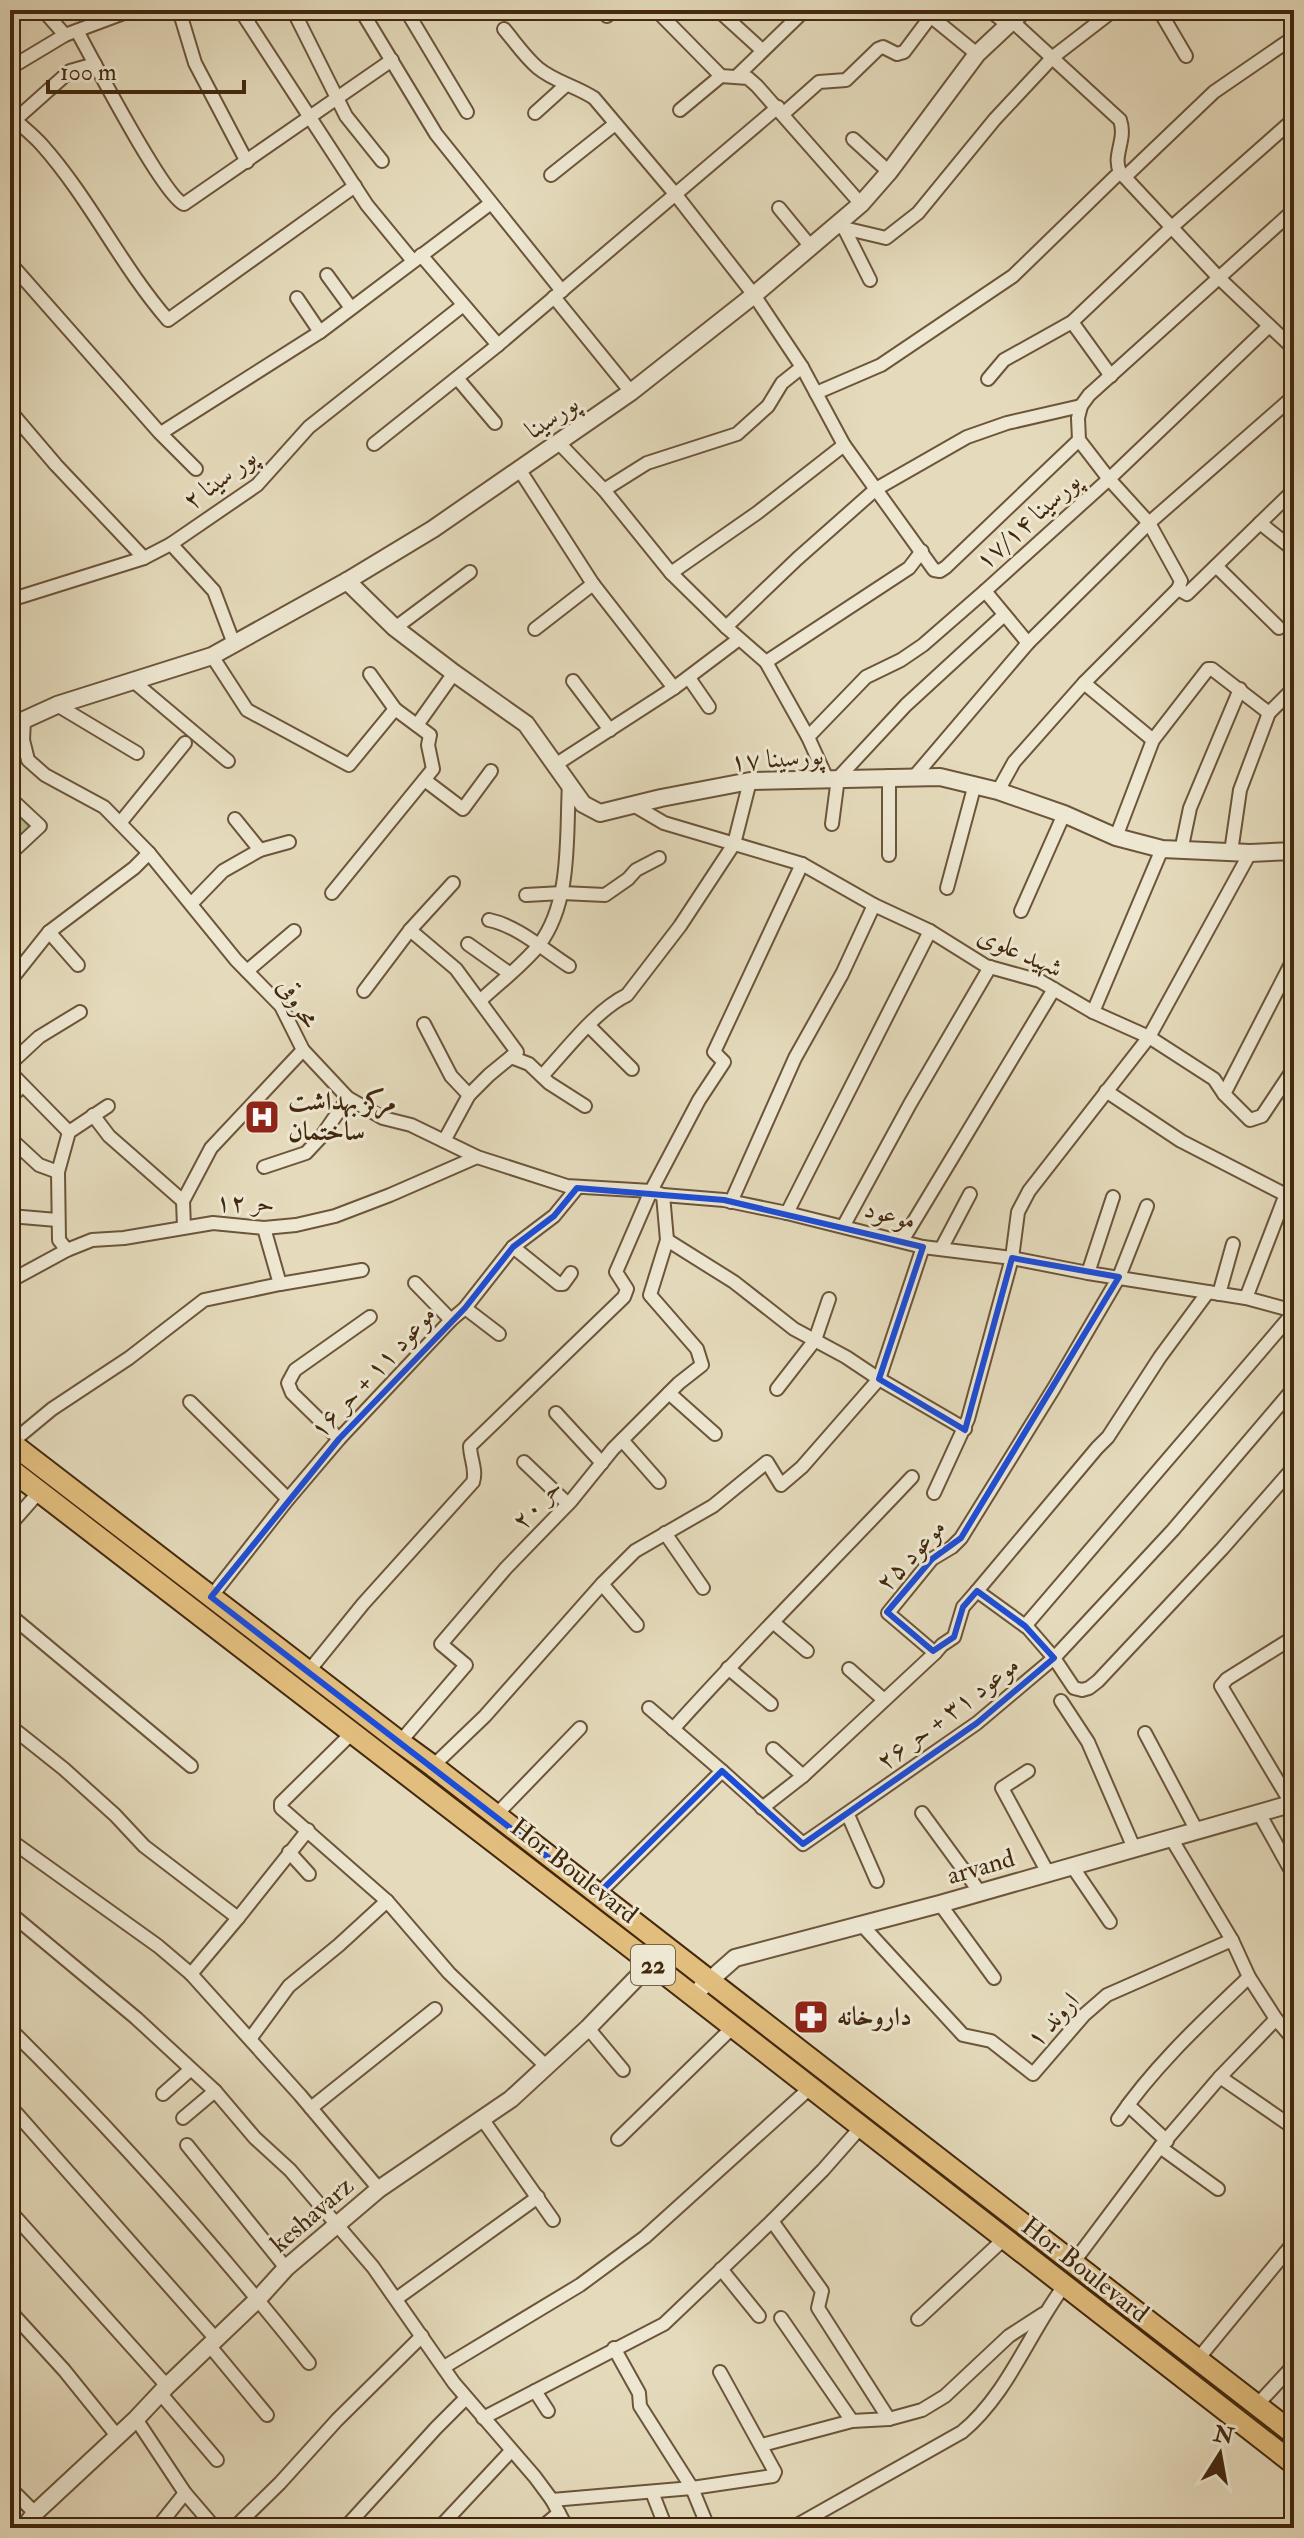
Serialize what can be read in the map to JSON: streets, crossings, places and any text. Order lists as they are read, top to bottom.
{
  "streets": {
    "main road": ["Hor Boulevard", "22"],
    "street": [
      "پورسینا",
      "پور سینا ۲",
      "پورسینا ۱۷/۱۴",
      "پورسینا ۱۷",
      "شهید علوی",
      "محروقی",
      "حر ۱۲",
      "موعود",
      "موعود ۱۱ + حر ۱۶",
      "حر ۲۰",
      "موعود ۲۵",
      "موعود ۳۱ + حر ۲۶",
      "arvand",
      "اروند ۱",
      "keshavarz"
    ]
  },
  "crossings": [
    ["پورسینا", "پورسینا ۱۷"],
    ["پورسینا", "محروقی"],
    ["پورسینا ۱۷", "شهید علوی"],
    ["محروقی", "حر ۱۲"],
    ["محروقی", "موعود"],
    ["حر ۱۲", "موعود"],
    ["موعود", "موعود ۱۱ + حر ۱۶"],
    ["موعود", "موعود ۲۵"],
    ["موعود ۱۱ + حر ۱۶", "Hor Boulevard"],
    ["حر ۲۰", "Hor Boulevard"],
    ["arvand", "Hor Boulevard"],
    ["arvand", "اروند ۱"],
    ["Hor Boulevard", "keshavarz"]
  ],
  "places": {
    "hospital": ["مرکز بهداشت ساختمان"],
    "pharmacy": ["داروخانه"]
  },
  "scale_bar": "100 m",
  "north": "top"
}
